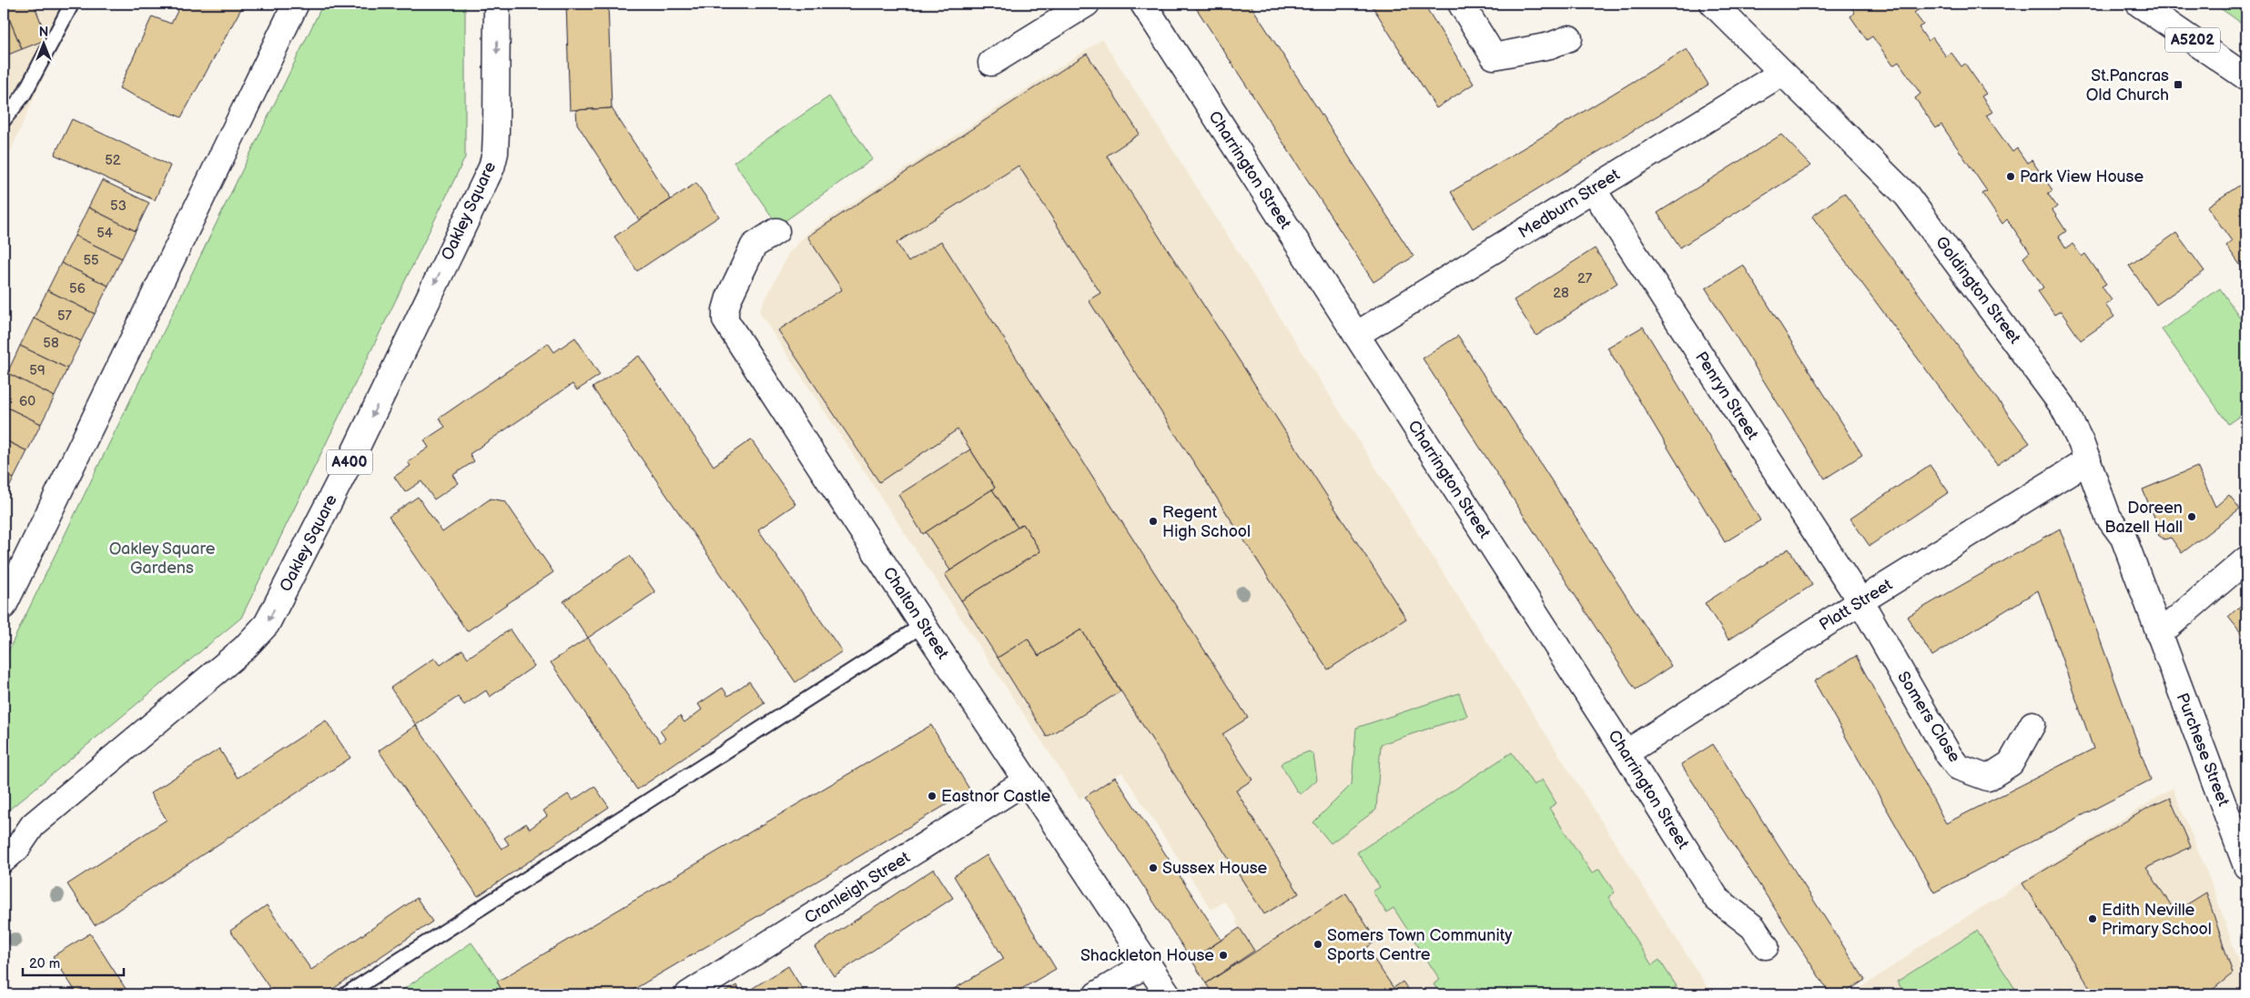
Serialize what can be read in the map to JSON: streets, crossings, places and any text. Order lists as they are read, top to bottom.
{
  "streets": {
    "main road": [
      "A5202",
      "Charrington Street",
      "Medburn Street",
      "Oakley Square",
      "Goldington Street",
      "Penryn Street",
      "A400",
      "Platt Street",
      "Chalton Street",
      "Somers Close",
      "Purchese Street",
      "Cranleigh Street"
    ]
  },
  "crossings": [
    ["Charrington Street", "Medburn Street"],
    ["Charrington Street", "Platt Street"],
    ["Medburn Street", "Goldington Street"],
    ["Medburn Street", "Penryn Street"],
    ["Goldington Street", "Platt Street"],
    ["Goldington Street", "Purchese Street"],
    ["Penryn Street", "Platt Street"],
    ["Penryn Street", "Somers Close"],
    ["Platt Street", "Somers Close"],
    ["Chalton Street", "Cranleigh Street"]
  ],
  "one_way": ["Oakley Square"],
  "parks": ["Oakley Square Gardens"],
  "places": {
    "transit": ["St.Pancras Old Church"],
    "other": [
      "Park View House",
      "Doreen Bazell Hall",
      "Regent High School",
      "Eastnor Castle",
      "Sussex House",
      "Edith Neville Primary School",
      "Somers Town Community Sports Centre",
      "Shackleton House"
    ]
  },
  "house_numbers": [
    "52",
    "53",
    "54",
    "55",
    "27",
    "56",
    "28",
    "57",
    "58",
    "59",
    "60"
  ],
  "scale_bar": "20 m",
  "north": "top"
}
